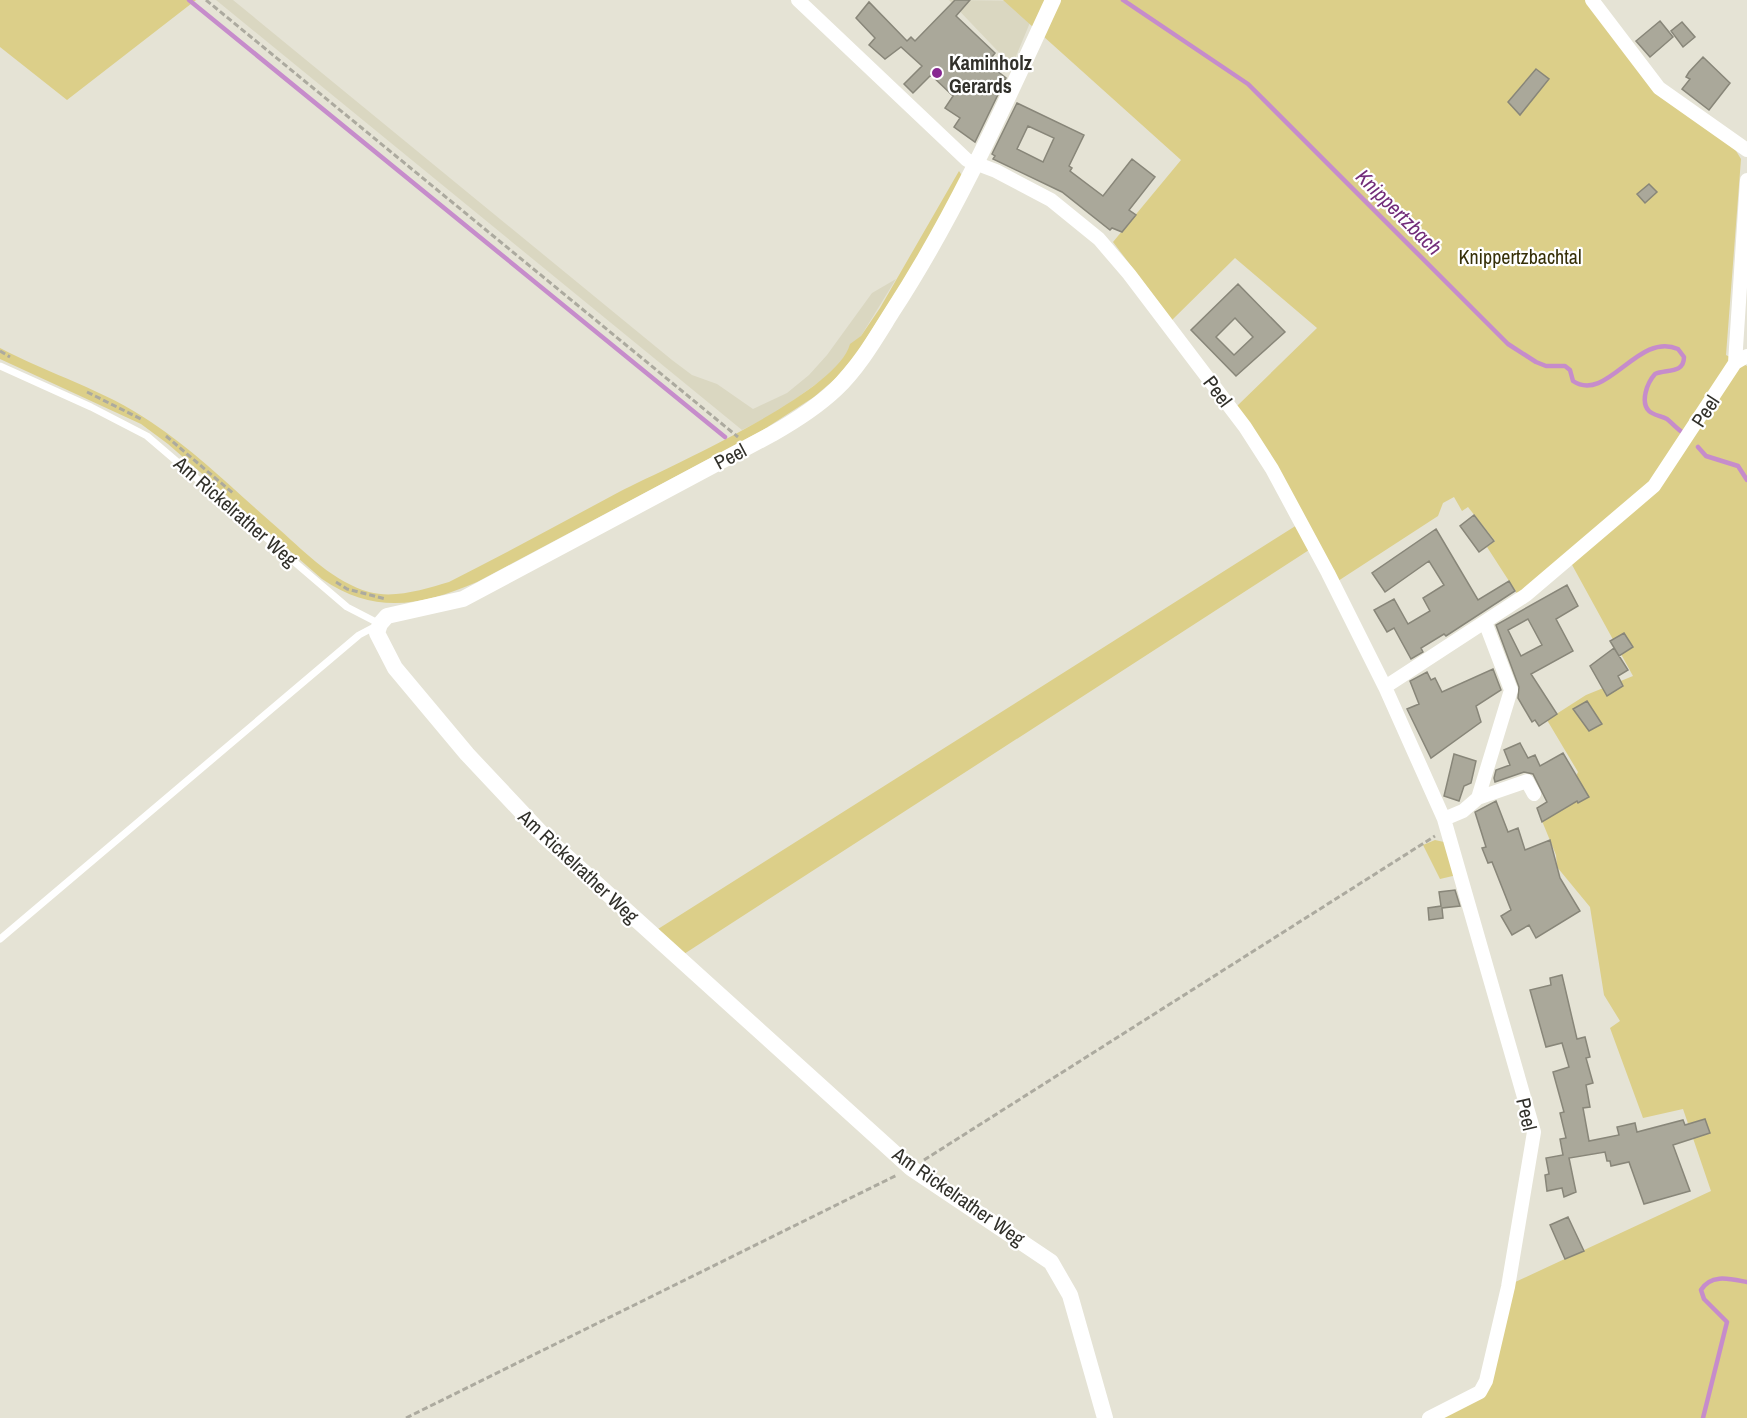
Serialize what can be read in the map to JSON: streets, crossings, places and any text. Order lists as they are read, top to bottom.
{
  "streets": {
    "street": ["Peel", "Am Rickelrather Weg"]
  },
  "crossings": [
    ["Peel", "Am Rickelrather Weg"]
  ],
  "water": ["Knippertzbach"],
  "parks": ["Knippertzbachtal"],
  "places": ["Kaminholz Gerards"]
}
